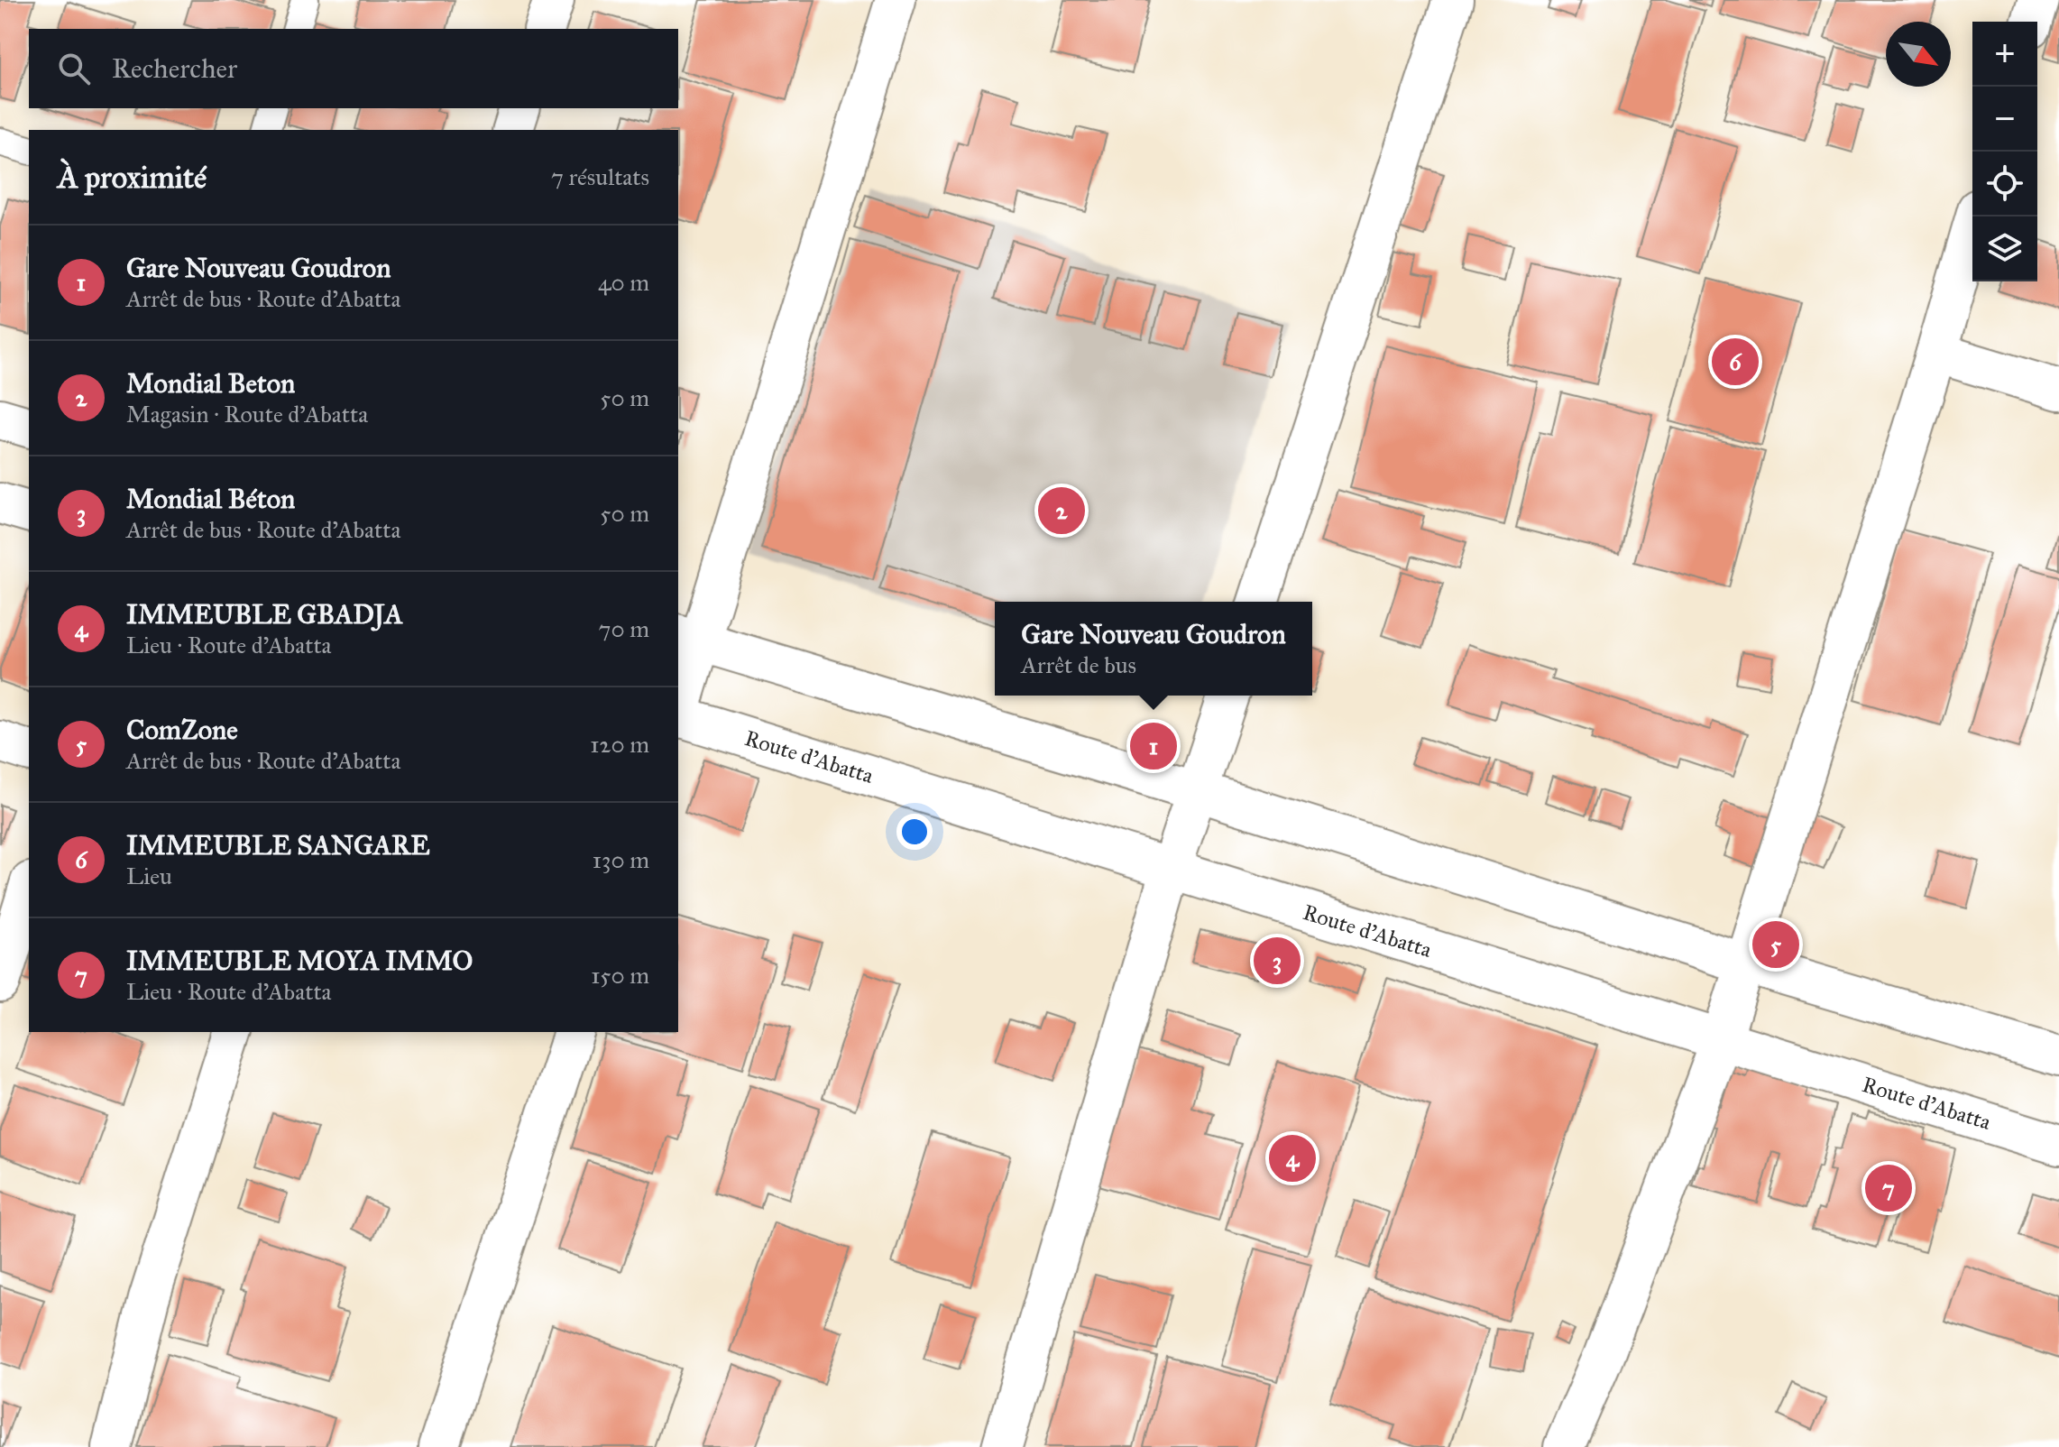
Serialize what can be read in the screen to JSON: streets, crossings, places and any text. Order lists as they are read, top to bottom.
{
  "streets": {
    "street": ["Route d'Abatta"]
  },
  "north": "bottom right",
  "page": {
    "map_buttons": ["+", "−"],
    "search": "Rechercher",
    "heading": ["À proximité", "7 résultats"],
    "list": [
      {
        "mark": "1",
        "name": "Gare Nouveau Goudron",
        "note": "Arrêt de bus · Route d'Abatta",
        "value": "40 m"
      },
      {
        "mark": "2",
        "name": "Mondial Beton",
        "note": "Magasin · Route d'Abatta",
        "value": "50 m"
      },
      {
        "mark": "3",
        "name": "Mondial Béton",
        "note": "Arrêt de bus · Route d'Abatta",
        "value": "50 m"
      },
      {
        "mark": "4",
        "name": "IMMEUBLE GBADJA",
        "note": "Lieu · Route d'Abatta",
        "value": "70 m"
      },
      {
        "mark": "5",
        "name": "ComZone",
        "note": "Arrêt de bus · Route d'Abatta",
        "value": "120 m"
      },
      {
        "mark": "6",
        "name": "IMMEUBLE SANGARE",
        "note": "Lieu",
        "value": "130 m"
      },
      {
        "mark": "7",
        "name": "IMMEUBLE MOYA IMMO",
        "note": "Lieu · Route d'Abatta",
        "value": "150 m"
      }
    ],
    "pins": [
      "6",
      "2",
      "1",
      "5",
      "3",
      "4",
      "7"
    ],
    "popup": ["Gare Nouveau Goudron", "Arrêt de bus"]
  }
}
